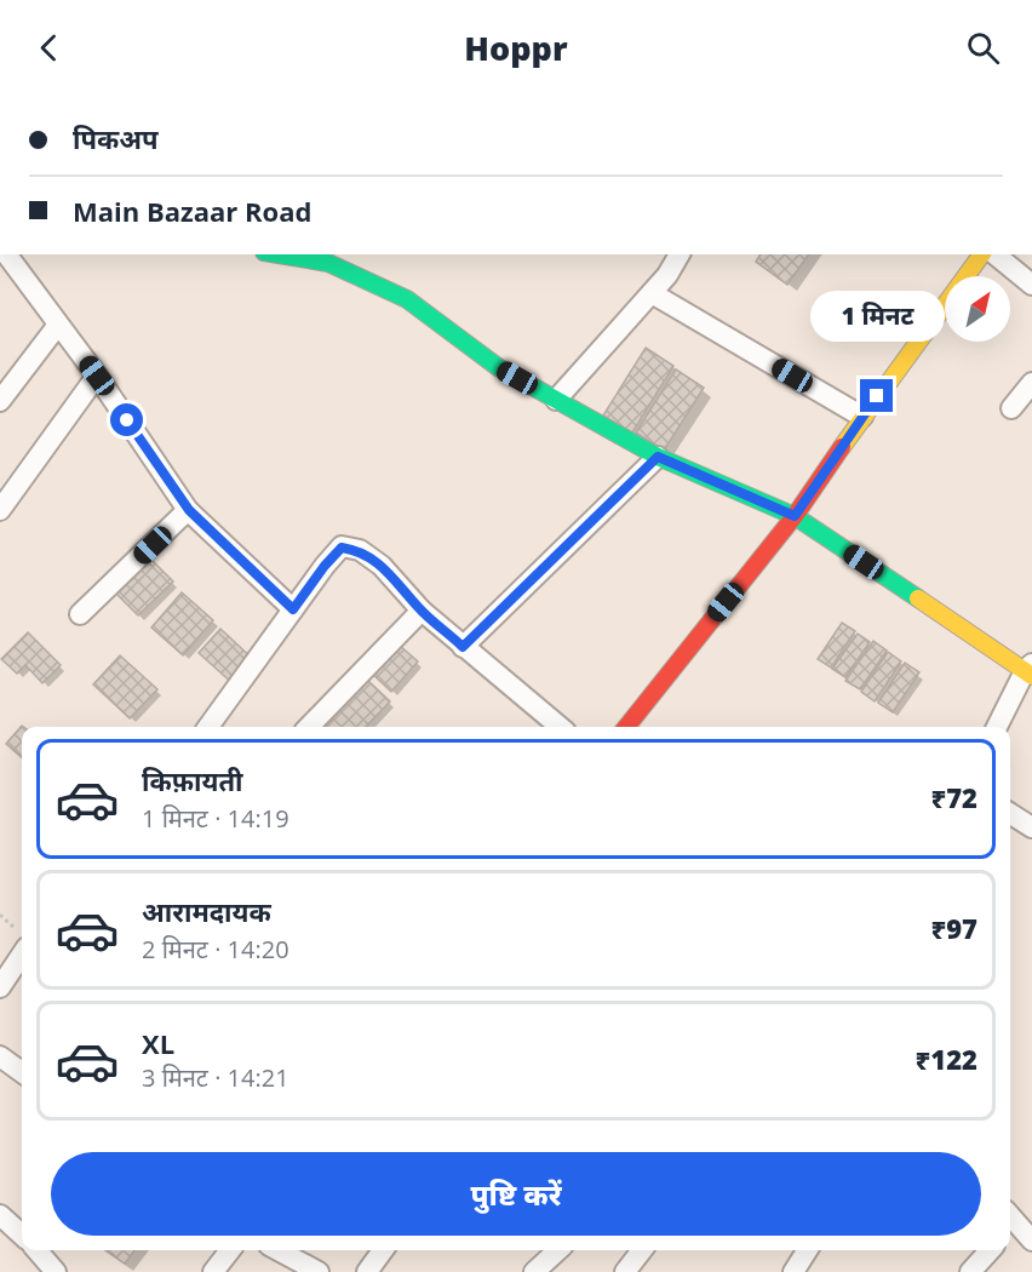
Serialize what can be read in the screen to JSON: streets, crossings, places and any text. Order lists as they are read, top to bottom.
{
  "north": "top right",
  "page": {
    "header": "Hoppr",
    "banner": ["पिकअप", "Main Bazaar Road"],
    "bubble": "1 मिनट",
    "list": [
      {
        "name": "किफ़ायती",
        "note": "1 मिनट · 14:19",
        "value": "₹72"
      },
      {
        "name": "आरामदायक",
        "note": "2 मिनट · 14:20",
        "value": "₹97"
      },
      {
        "name": "XL",
        "note": "3 मिनट · 14:21",
        "value": "₹122"
      }
    ],
    "buttons": "पुष्टि करें"
  }
}
